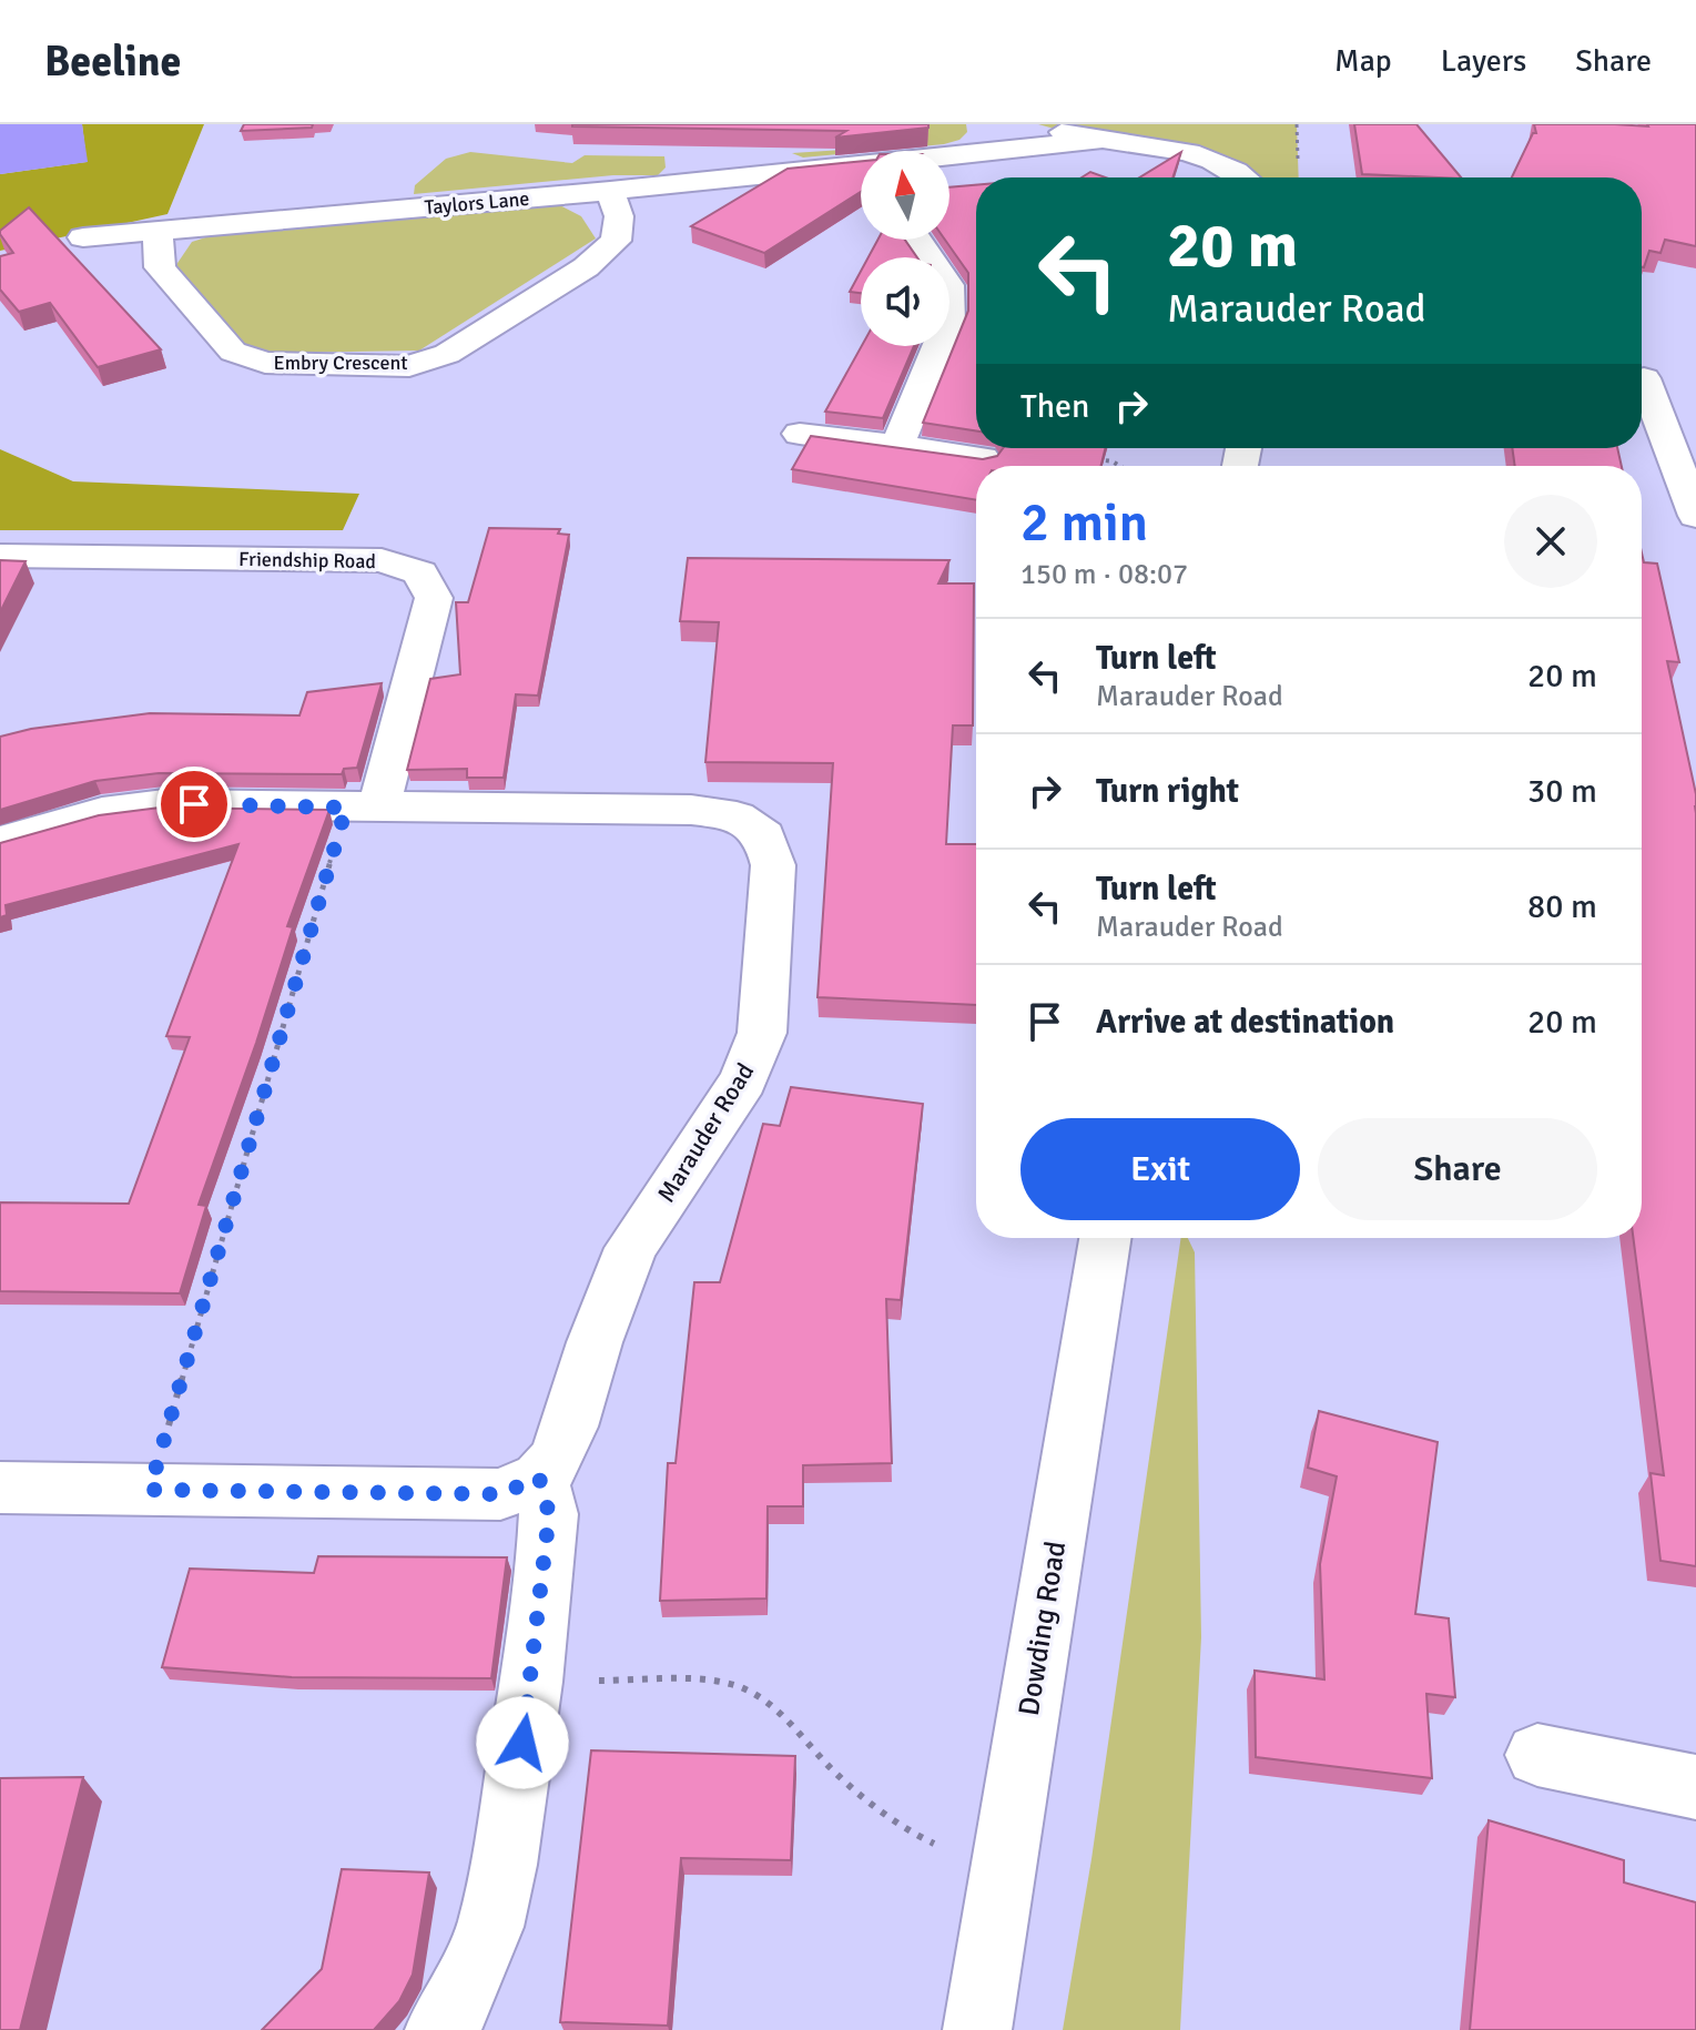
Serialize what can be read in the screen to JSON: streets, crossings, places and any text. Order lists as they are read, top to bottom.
{
  "streets": {
    "street": [
      "Taylors Lane",
      "Embry Crescent",
      "Friendship Road",
      "Marauder Road",
      "Dowding Road"
    ]
  },
  "crossings": [
    ["Taylors Lane", "Embry Crescent"],
    ["Friendship Road", "Marauder Road"]
  ],
  "north": "top",
  "page": {
    "header": "Beeline",
    "nav": ["Map", "Layers", "Share"],
    "turn": ["20 m", "Marauder Road"],
    "then": "Then",
    "heading": ["2 min", "150 m · 08:07"],
    "list": [
      {
        "name": "Turn left",
        "note": "Marauder Road",
        "value": "20 m"
      },
      {
        "name": "Turn right",
        "value": "30 m"
      },
      {
        "name": "Turn left",
        "note": "Marauder Road",
        "value": "80 m"
      },
      {
        "name": "Arrive at destination",
        "value": "20 m"
      }
    ],
    "buttons": ["Exit", "Share"]
  }
}
